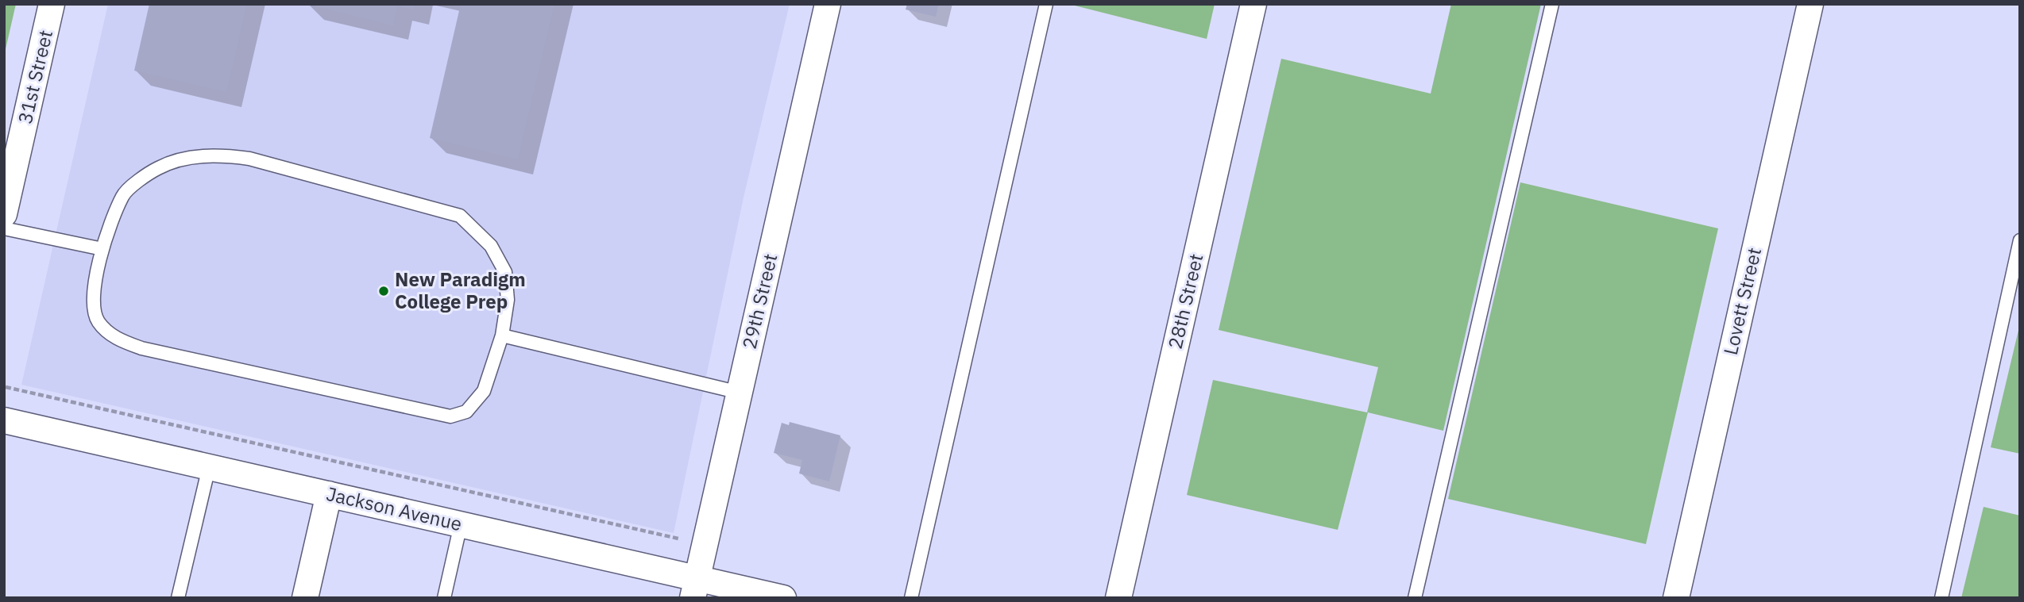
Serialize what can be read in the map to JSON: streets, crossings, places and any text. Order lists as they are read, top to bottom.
{
  "streets": {
    "street": [
      "31st Street",
      "29th Street",
      "28th Street",
      "Lovett Street",
      "Jackson Avenue"
    ]
  },
  "crossings": [
    ["29th Street", "Jackson Avenue"]
  ],
  "places": ["New Paradigm College Prep"]
}
